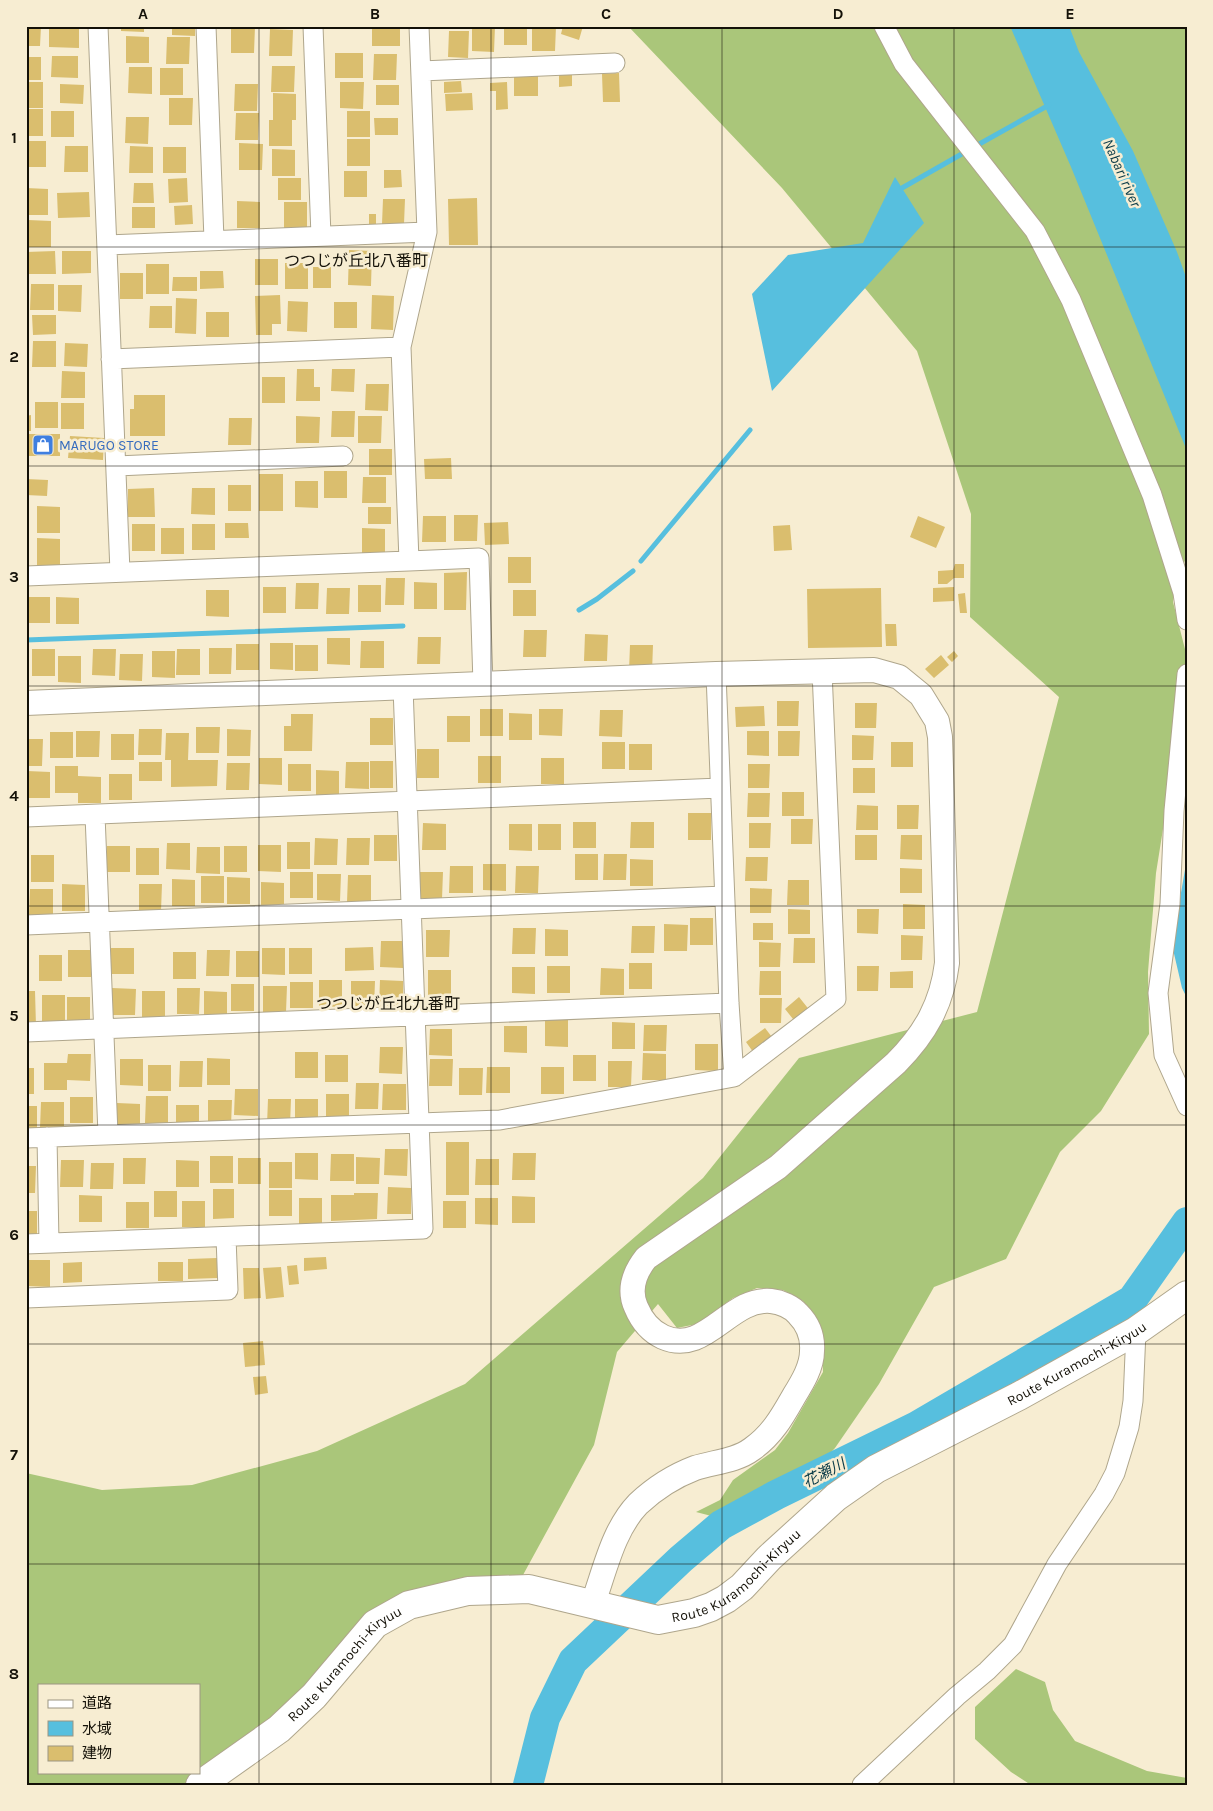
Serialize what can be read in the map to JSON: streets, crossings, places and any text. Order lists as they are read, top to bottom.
{
  "streets": {
    "main road": ["Route Kuramochi-Kiryuu"]
  },
  "districts": ["つつじが丘北八番町", "つつじが丘北九番町"],
  "water": ["Nabari river", "花瀬川"],
  "places": {
    "shop": ["MARUGO STORE"]
  },
  "legend": ["道路", "水域", "建物"],
  "grid": {
    "columns": [
      "A",
      "B",
      "C",
      "D",
      "E"
    ],
    "rows": [
      "1",
      "2",
      "3",
      "4",
      "5",
      "6",
      "7",
      "8"
    ]
  }
}
